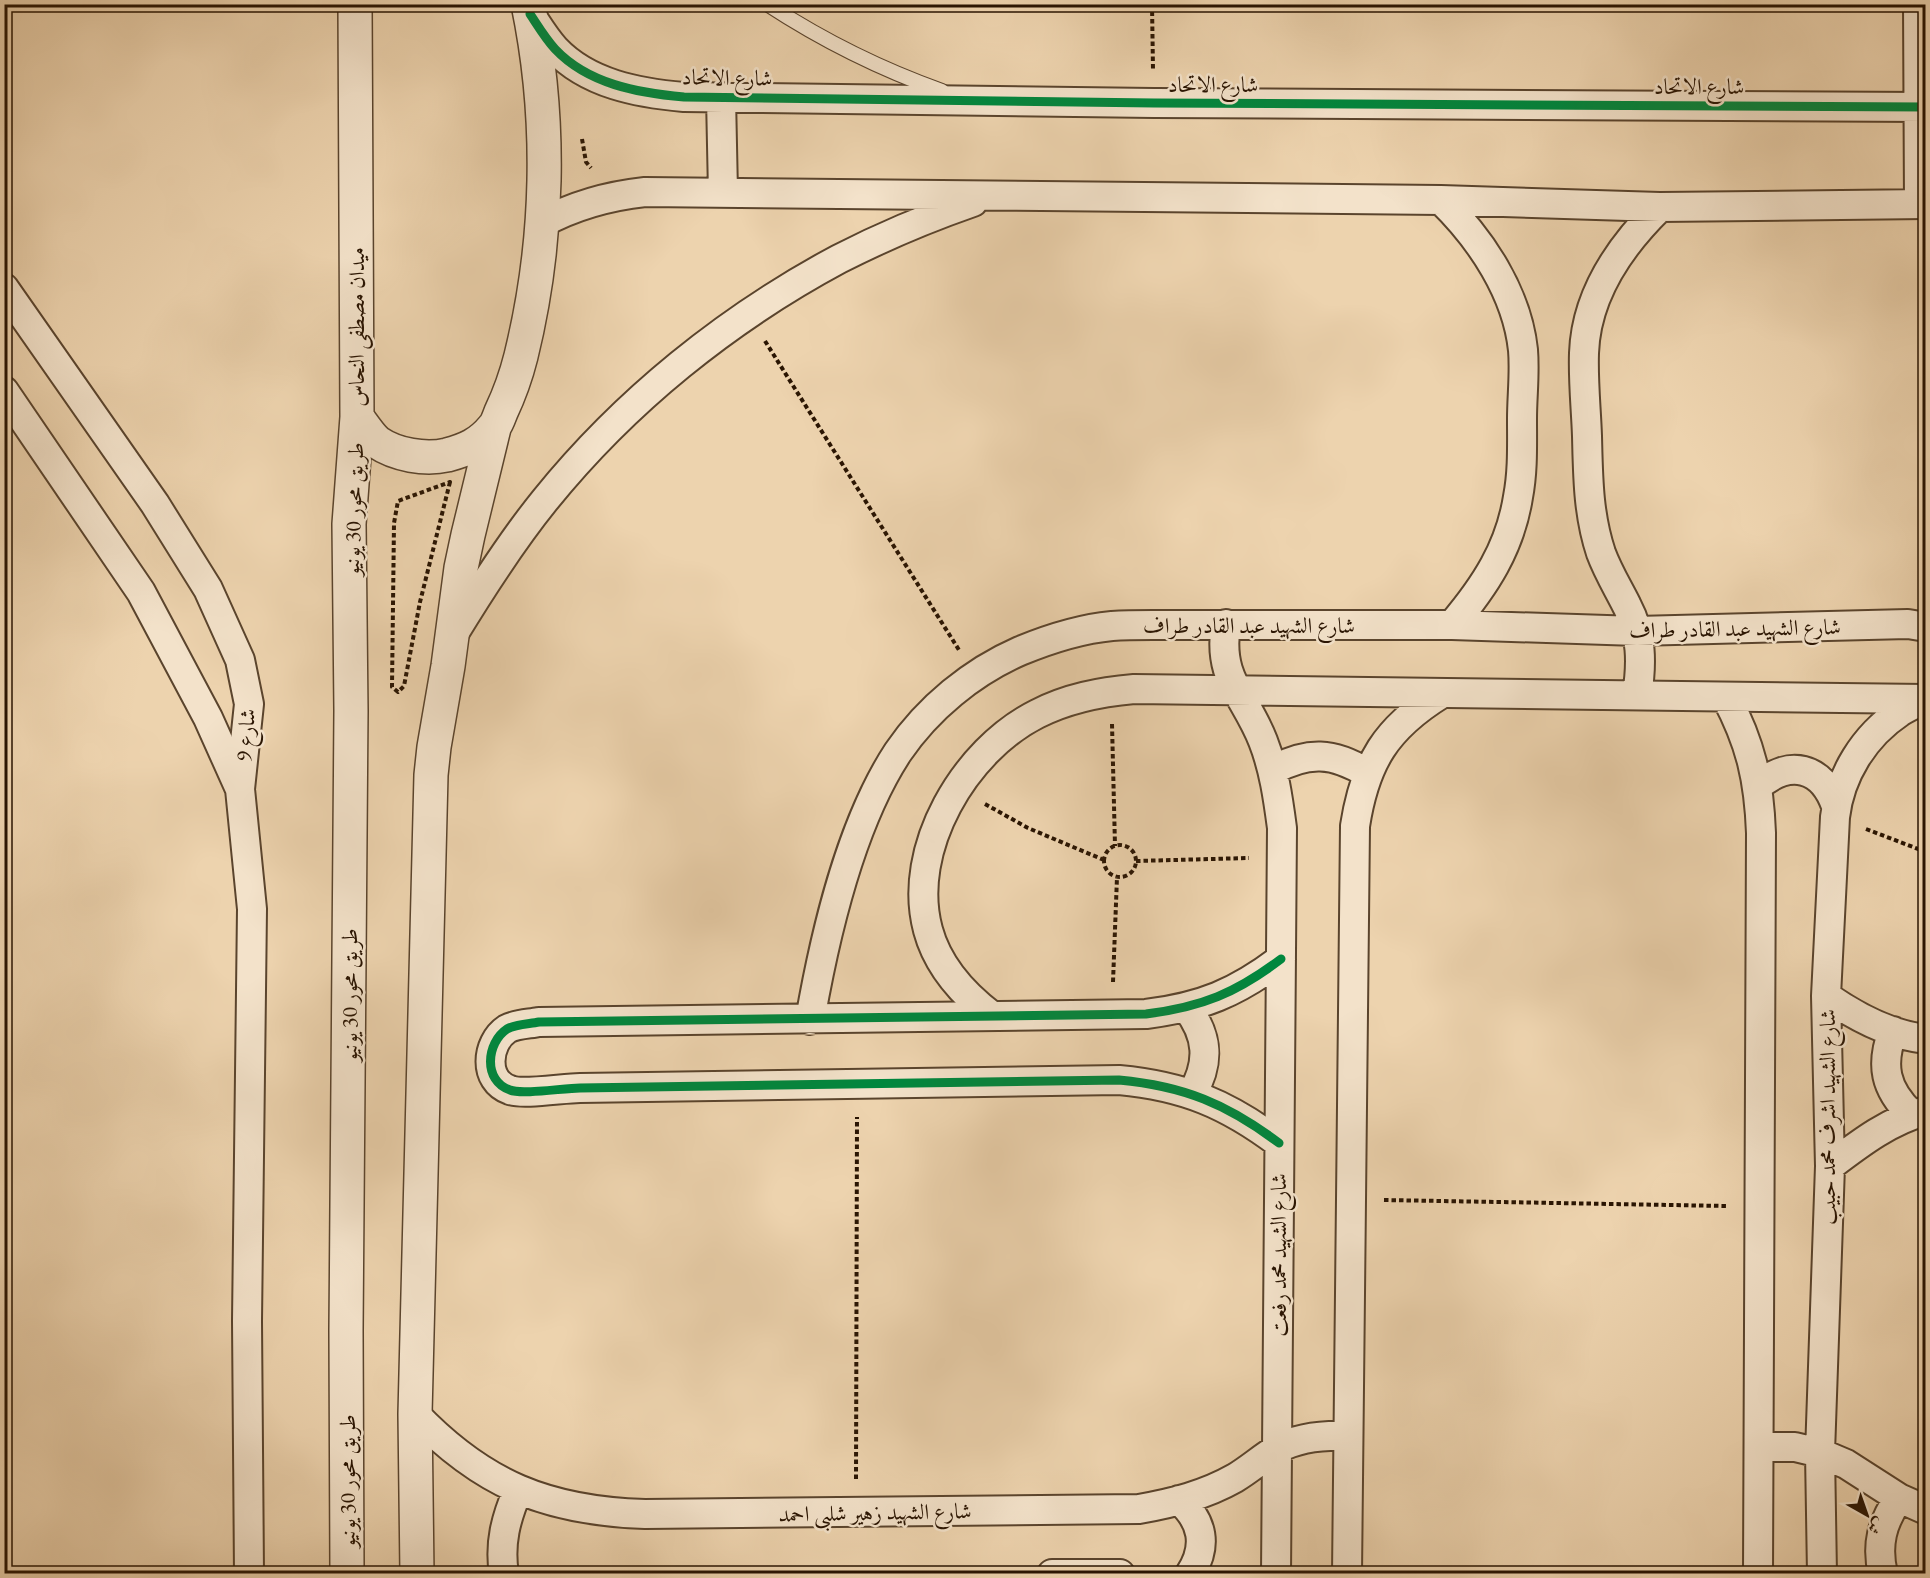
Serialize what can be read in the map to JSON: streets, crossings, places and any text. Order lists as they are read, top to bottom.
{
  "streets": {
    "street": [
      "شارع الاتحاد",
      "ميدان مصطفى النحاس",
      "طريق محور 30 يونيو",
      "شارع الشهيد عبد القادر طراف",
      "شارع 9",
      "شارع الشهيد اشرف محمد حبيب",
      "شارع الشهيد محمد رفعت",
      "شارع الشهيد زهير شلبى احمد"
    ]
  },
  "crossings": [
    ["شارع الاتحاد", "ميدان مصطفى النحاس"],
    ["ميدان مصطفى النحاس", "طريق محور 30 يونيو"],
    ["شارع الشهيد عبد القادر طراف", "شارع الشهيد محمد رفعت"],
    ["شارع الشهيد محمد رفعت", "شارع الشهيد زهير شلبى احمد"]
  ],
  "north": "bottom right"
}
